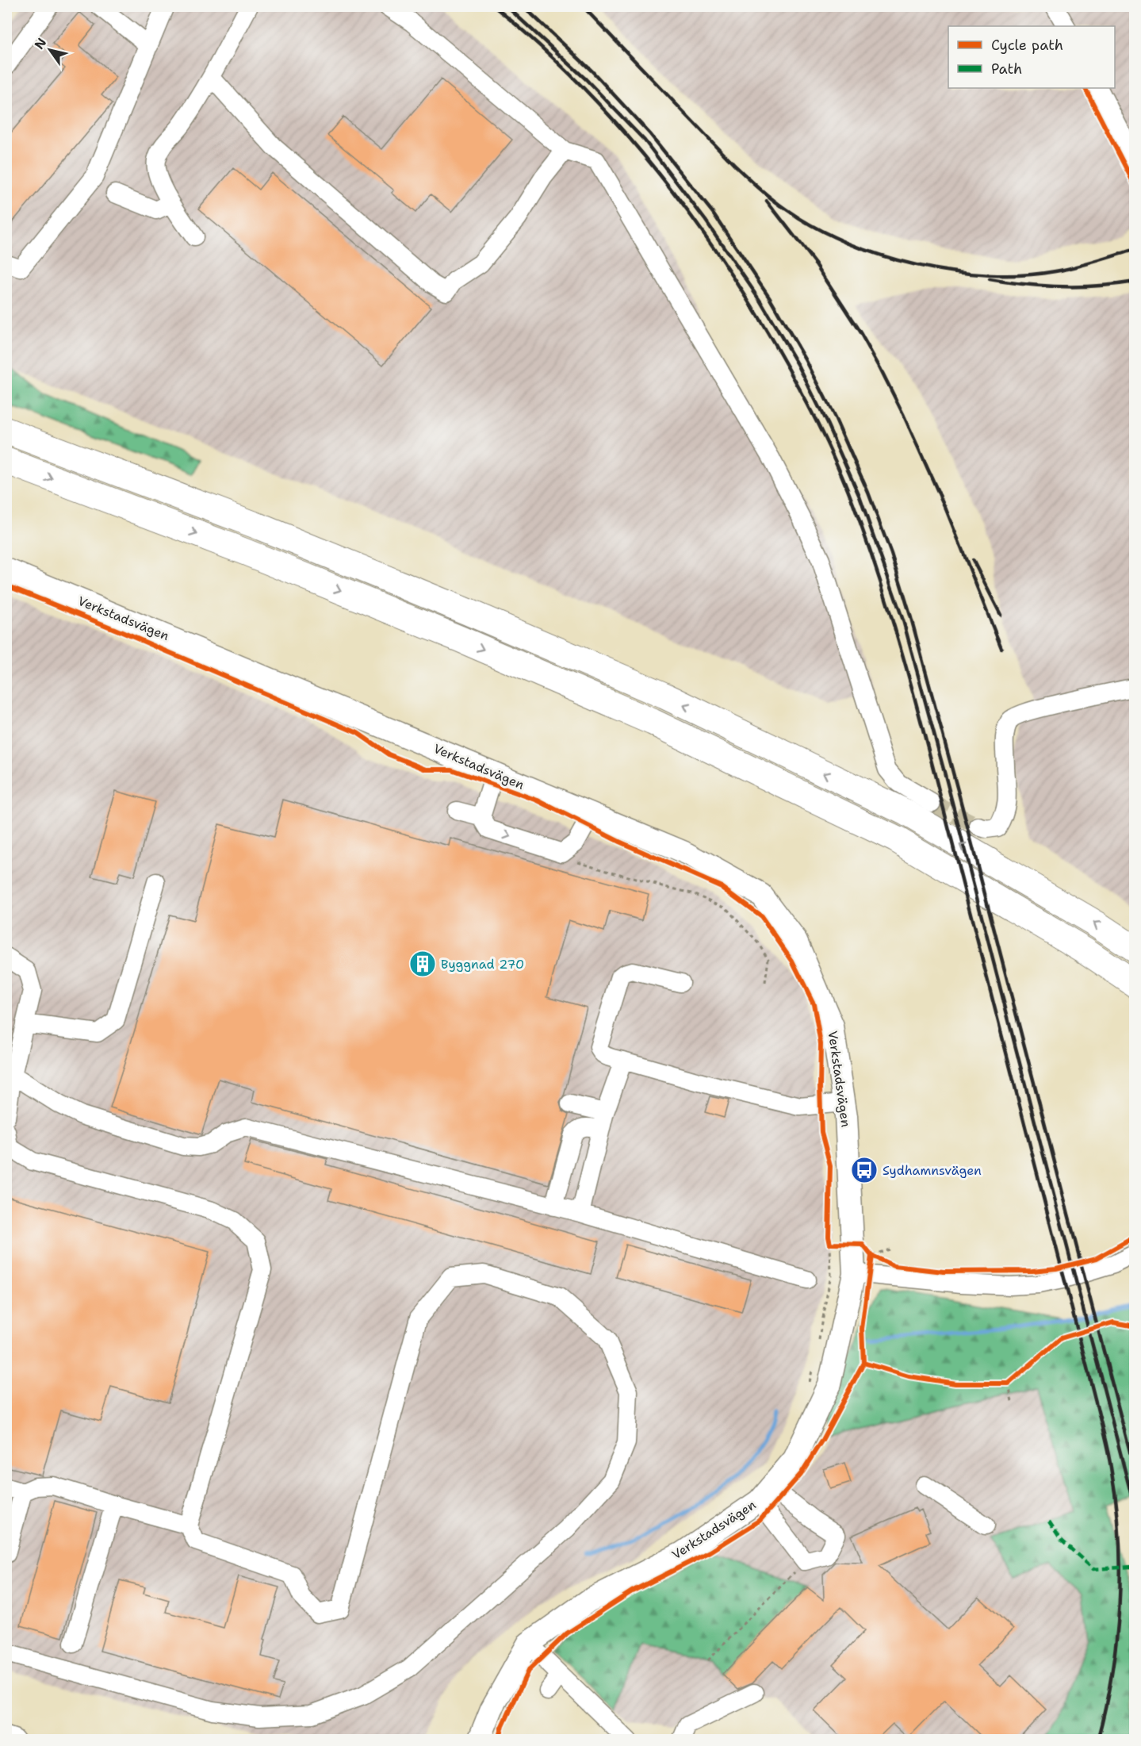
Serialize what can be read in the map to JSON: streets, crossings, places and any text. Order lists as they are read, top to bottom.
{
  "streets": {
    "main road": ["Verkstadsvägen"]
  },
  "places": {
    "building": ["Byggnad 270"],
    "bus stop": ["Sydhamnsvägen"]
  },
  "legend": ["Cycle path", "Path"],
  "north": "top left"
}
